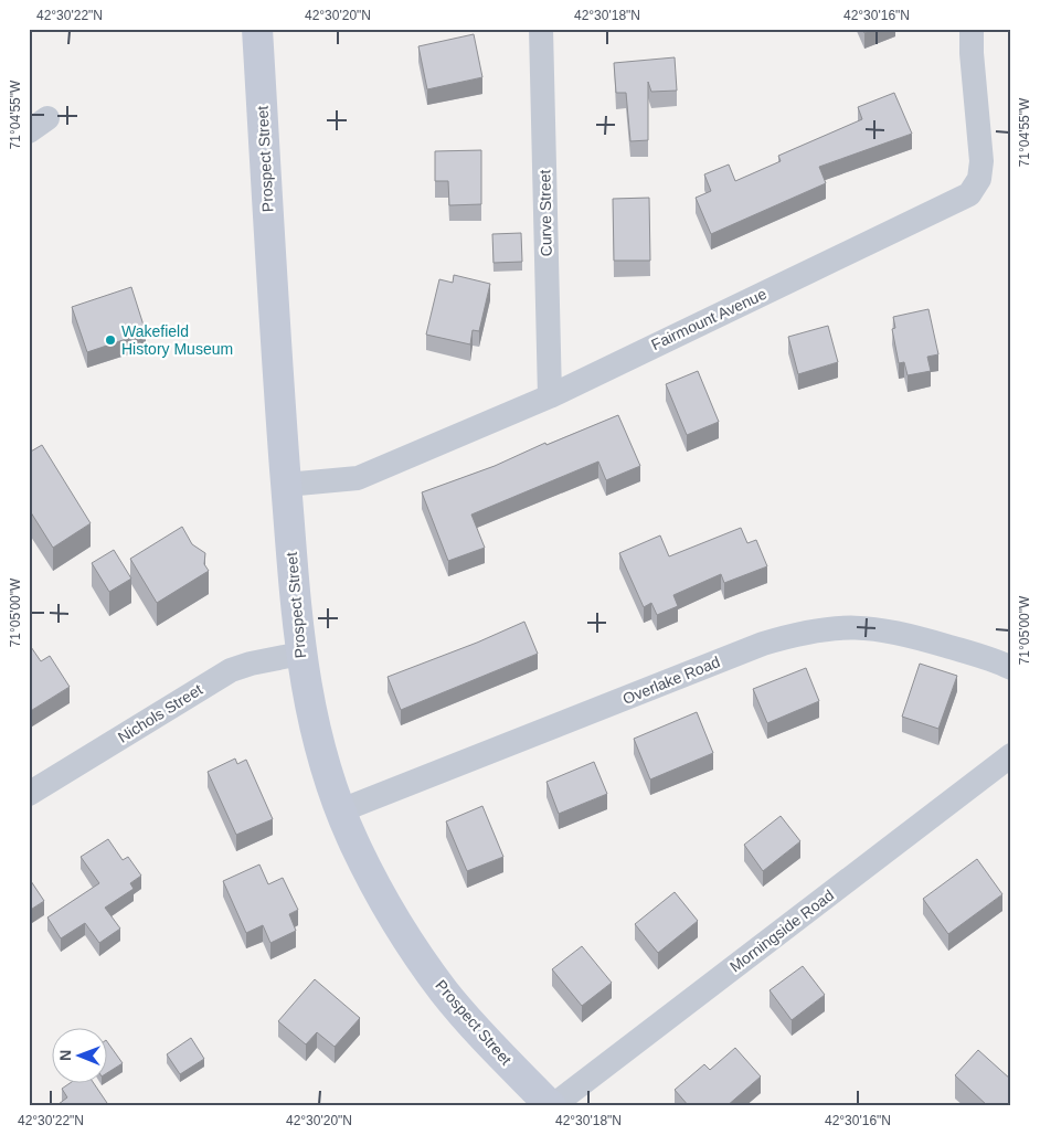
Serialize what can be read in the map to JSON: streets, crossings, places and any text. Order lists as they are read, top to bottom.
{
  "streets": {
    "main road": ["Prospect Street"],
    "street": [
      "Curve Street",
      "Fairmount Avenue",
      "Overlake Road",
      "Nichols Street",
      "Morningside Road"
    ]
  },
  "crossings": [
    ["Prospect Street", "Fairmount Avenue"],
    ["Prospect Street", "Overlake Road"],
    ["Prospect Street", "Nichols Street"],
    ["Prospect Street", "Morningside Road"],
    ["Curve Street", "Fairmount Avenue"]
  ],
  "places": ["Wakefield History Museum"],
  "north": "left",
  "coordinates": [
    "42°30'22\"N",
    "42°30'20\"N",
    "42°30'18\"N",
    "42°30'16\"N",
    "71°04'55\"W",
    "71°05'00\"W"
  ]
}
